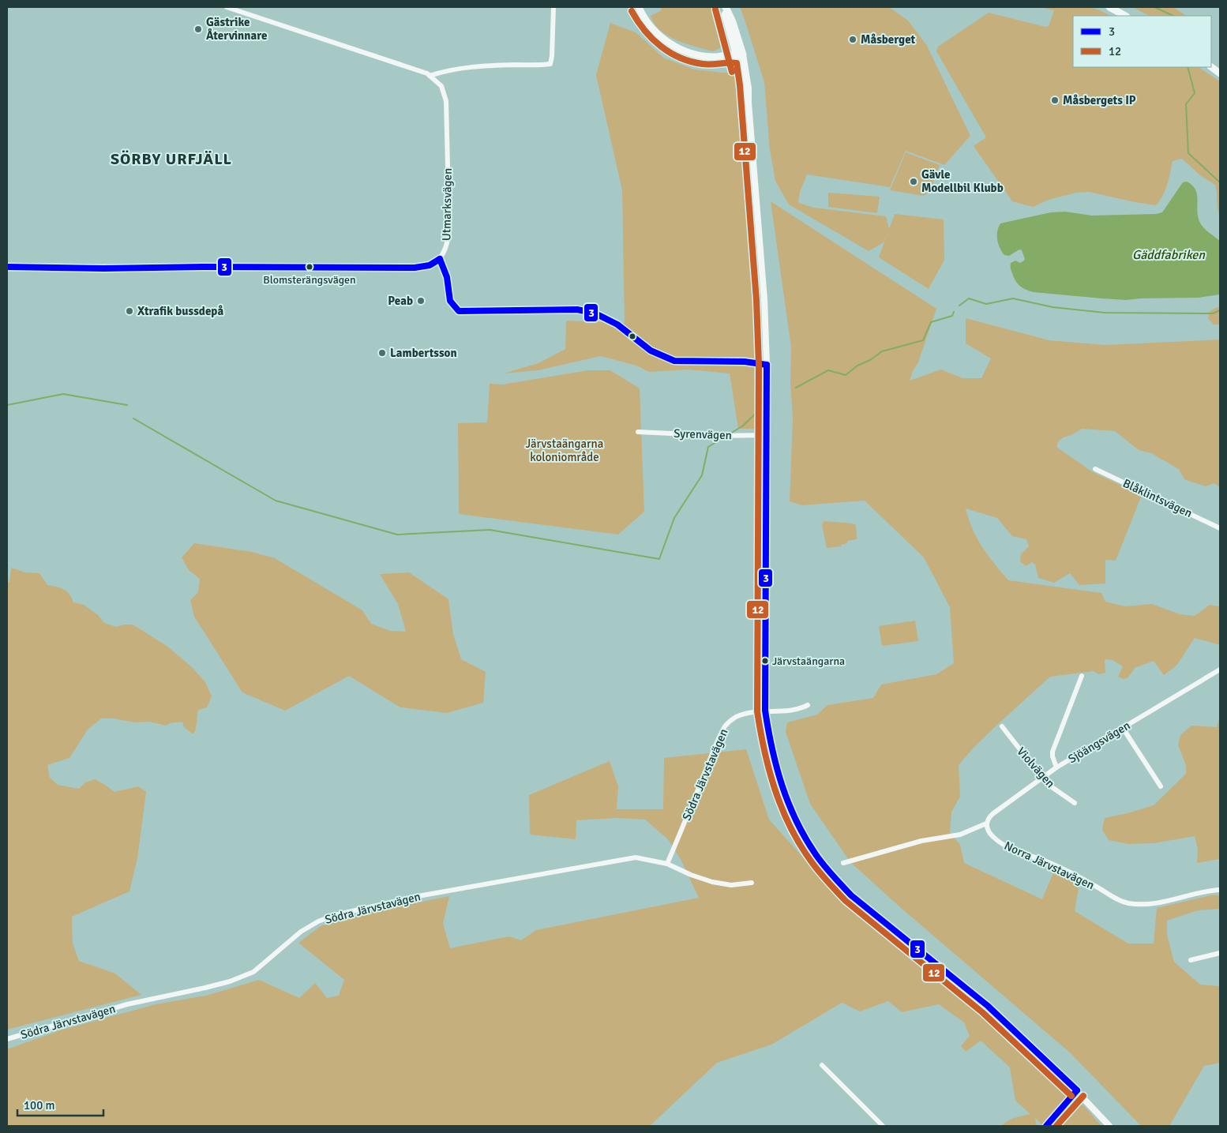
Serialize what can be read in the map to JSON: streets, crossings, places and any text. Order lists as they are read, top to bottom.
{
  "streets": {
    "street": [
      "Utmarksvägen",
      "Syrenvägen",
      "Blåklintsvägen",
      "Sjöängsvägen",
      "Violvägen",
      "Södra Järvstavägen",
      "Norra Järvstavägen"
    ]
  },
  "crossings": [
    ["Sjöängsvägen", "Violvägen"],
    ["Sjöängsvägen", "Norra Järvstavägen"]
  ],
  "districts": ["SÖRBY URFJÄLL"],
  "water": ["Gäddfabriken"],
  "parks": ["Järvstaängarna koloniområde"],
  "places": [
    "Gästrike Återvinnare",
    "Måsberget",
    "Måsbergets IP",
    "Gävle Modellbil Klubb",
    "Blomsterängsvägen",
    "Peab",
    "Xtrafik bussdepå",
    "Lambertsson",
    "Järvstaängarna"
  ],
  "lines": ["transit line 12", "transit line 3"],
  "legend": ["3", "12"],
  "scale_bar": "100 m"
}
